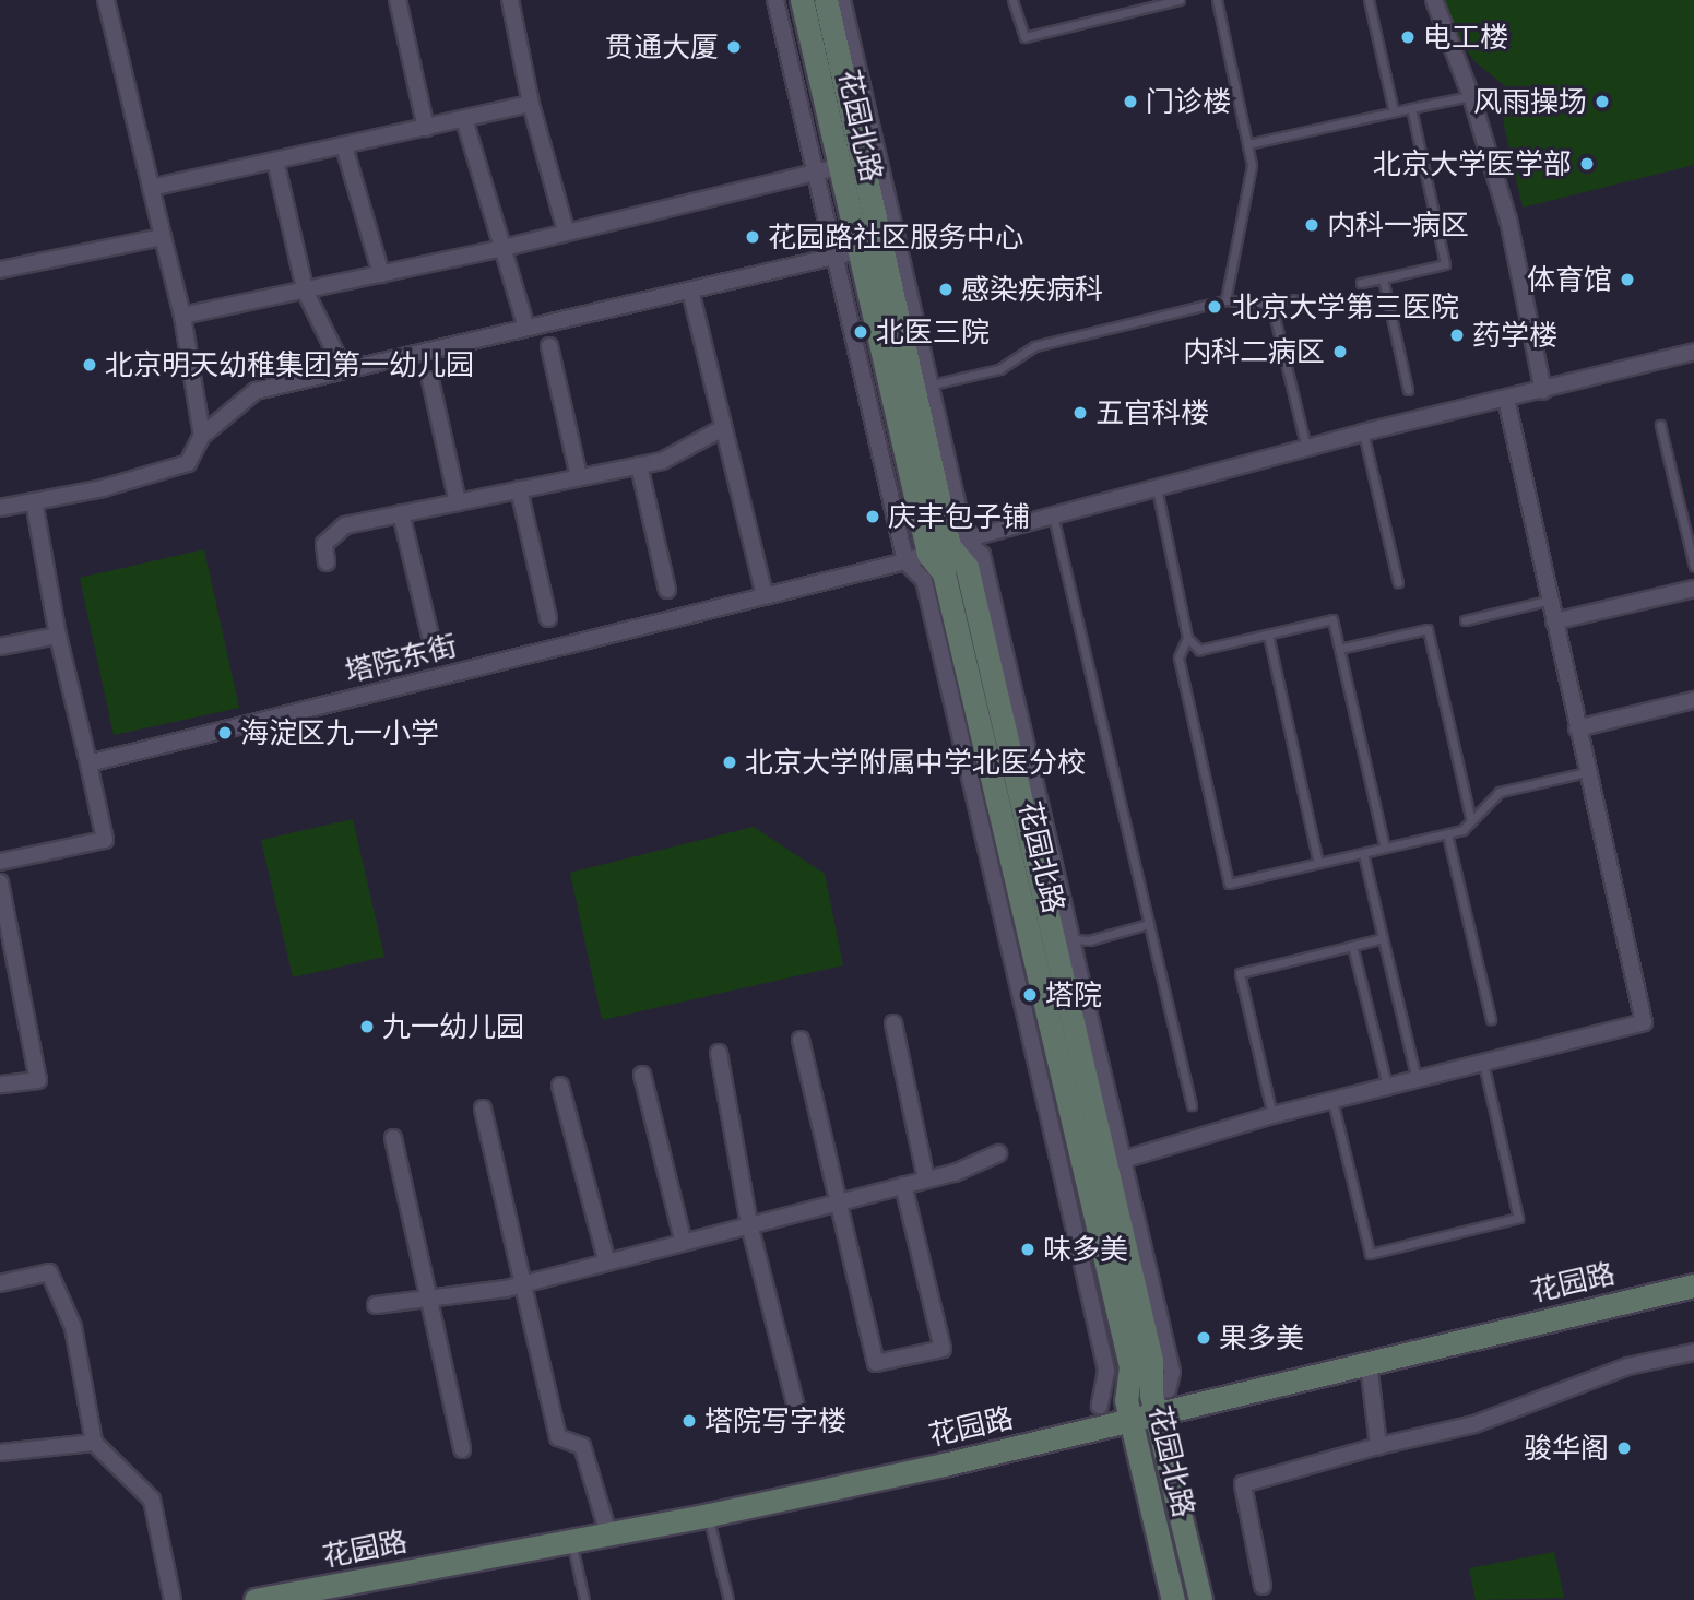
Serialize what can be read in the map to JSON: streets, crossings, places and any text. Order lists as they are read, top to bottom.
{
  "streets": {
    "street": ["花园北路", "塔院东街", "花园路"]
  },
  "crossings": [
    ["花园北路", "塔院东街"],
    ["花园北路", "花园路"]
  ],
  "places": [
    "电工楼",
    "贯通大厦",
    "门诊楼",
    "风雨操场",
    "北京大学医学部",
    "内科一病区",
    "花园路社区服务中心",
    "体育馆",
    "感染疾病科",
    "北京大学第三医院",
    "北医三院",
    "药学楼",
    "内科二病区",
    "北京明天幼稚集团第一幼儿园",
    "五官科楼",
    "庆丰包子铺",
    "海淀区九一小学",
    "北京大学附属中学北医分校",
    "塔院",
    "九一幼儿园",
    "味多美",
    "果多美",
    "塔院写字楼",
    "骏华阁"
  ]
}
